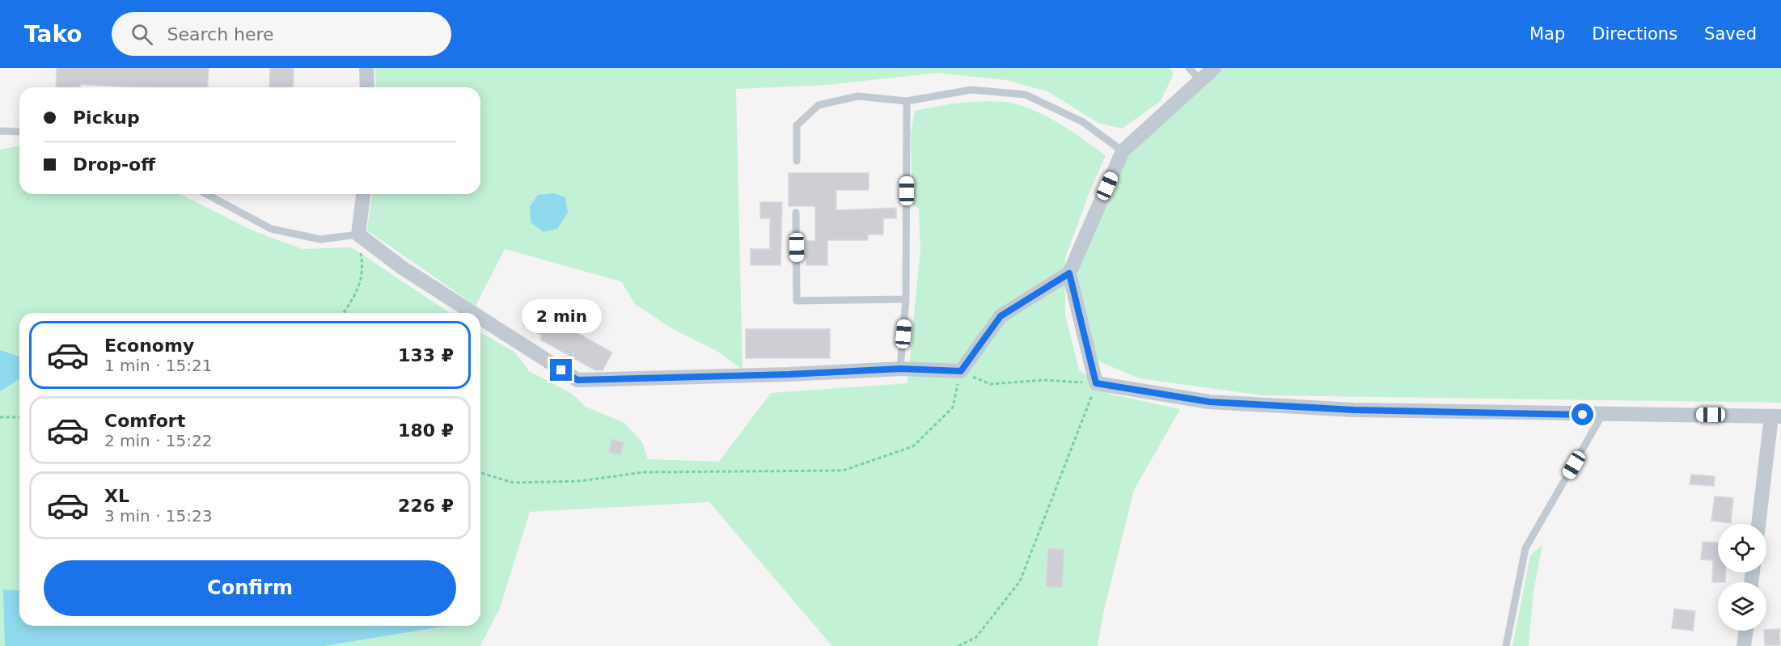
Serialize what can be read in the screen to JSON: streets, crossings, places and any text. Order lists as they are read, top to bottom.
{
  "page": {
    "header": "Tako",
    "search": "Search here",
    "nav": ["Map", "Directions", "Saved"],
    "banner": ["Pickup", "Drop-off"],
    "bubble": "2 min",
    "list": [
      {
        "name": "Economy",
        "note": "1 min · 15:21",
        "value": "133 ₽"
      },
      {
        "name": "Comfort",
        "note": "2 min · 15:22",
        "value": "180 ₽"
      },
      {
        "name": "XL",
        "note": "3 min · 15:23",
        "value": "226 ₽"
      }
    ],
    "buttons": "Confirm"
  }
}
